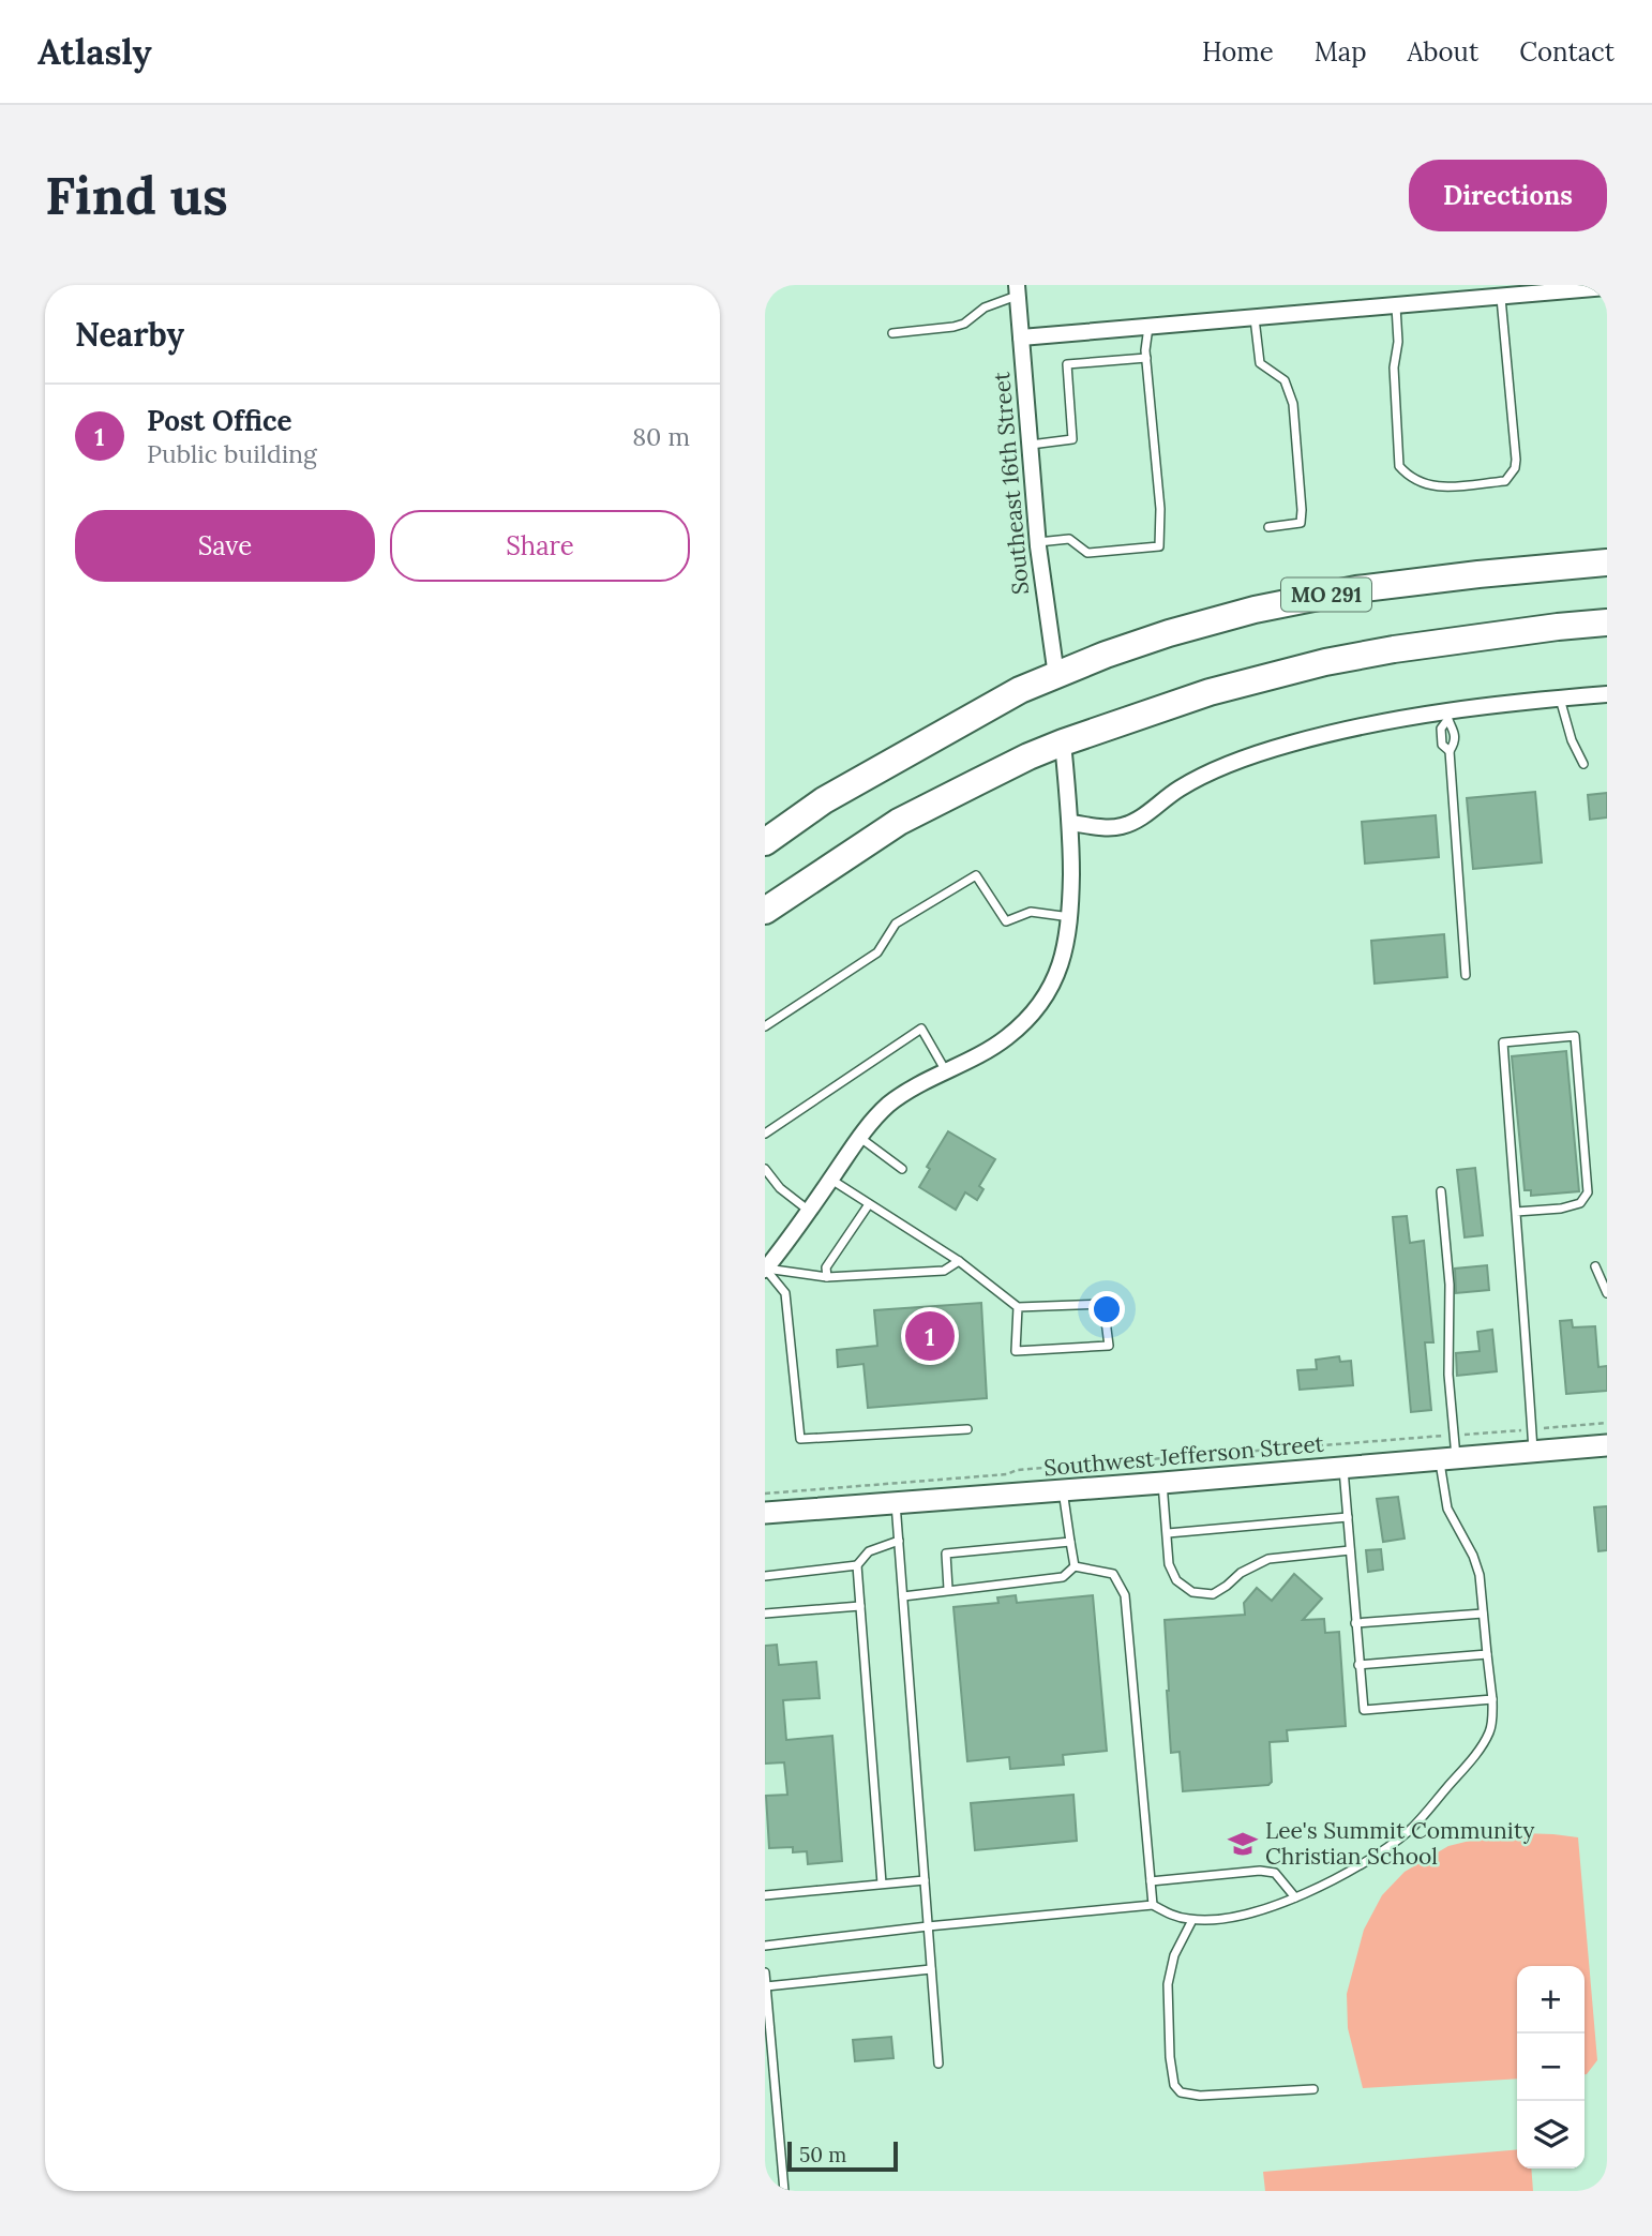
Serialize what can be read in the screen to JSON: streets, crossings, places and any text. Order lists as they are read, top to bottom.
{
  "streets": {
    "highway": ["MO 291"],
    "street": ["Southeast 16th Street", "Southwest Jefferson Street"]
  },
  "crossings": [
    ["Southeast 16th Street", "MO 291"]
  ],
  "places": {
    "school or university": ["Lee's Summit Community Christian School"]
  },
  "scale_bar": "50 m",
  "page": {
    "header": "Atlasly",
    "nav": [
      "Home",
      "Map",
      "About",
      "Contact"
    ],
    "buttons": [
      "Directions",
      ["Save", "Share"]
    ],
    "title": "Find us",
    "heading": "Nearby",
    "list": [
      {
        "mark": "1",
        "name": "Post Office",
        "note": "Public building",
        "value": "80 m"
      }
    ],
    "pins": "1",
    "map_buttons": ["+", "−"],
    "scale": "50 m"
  }
}
